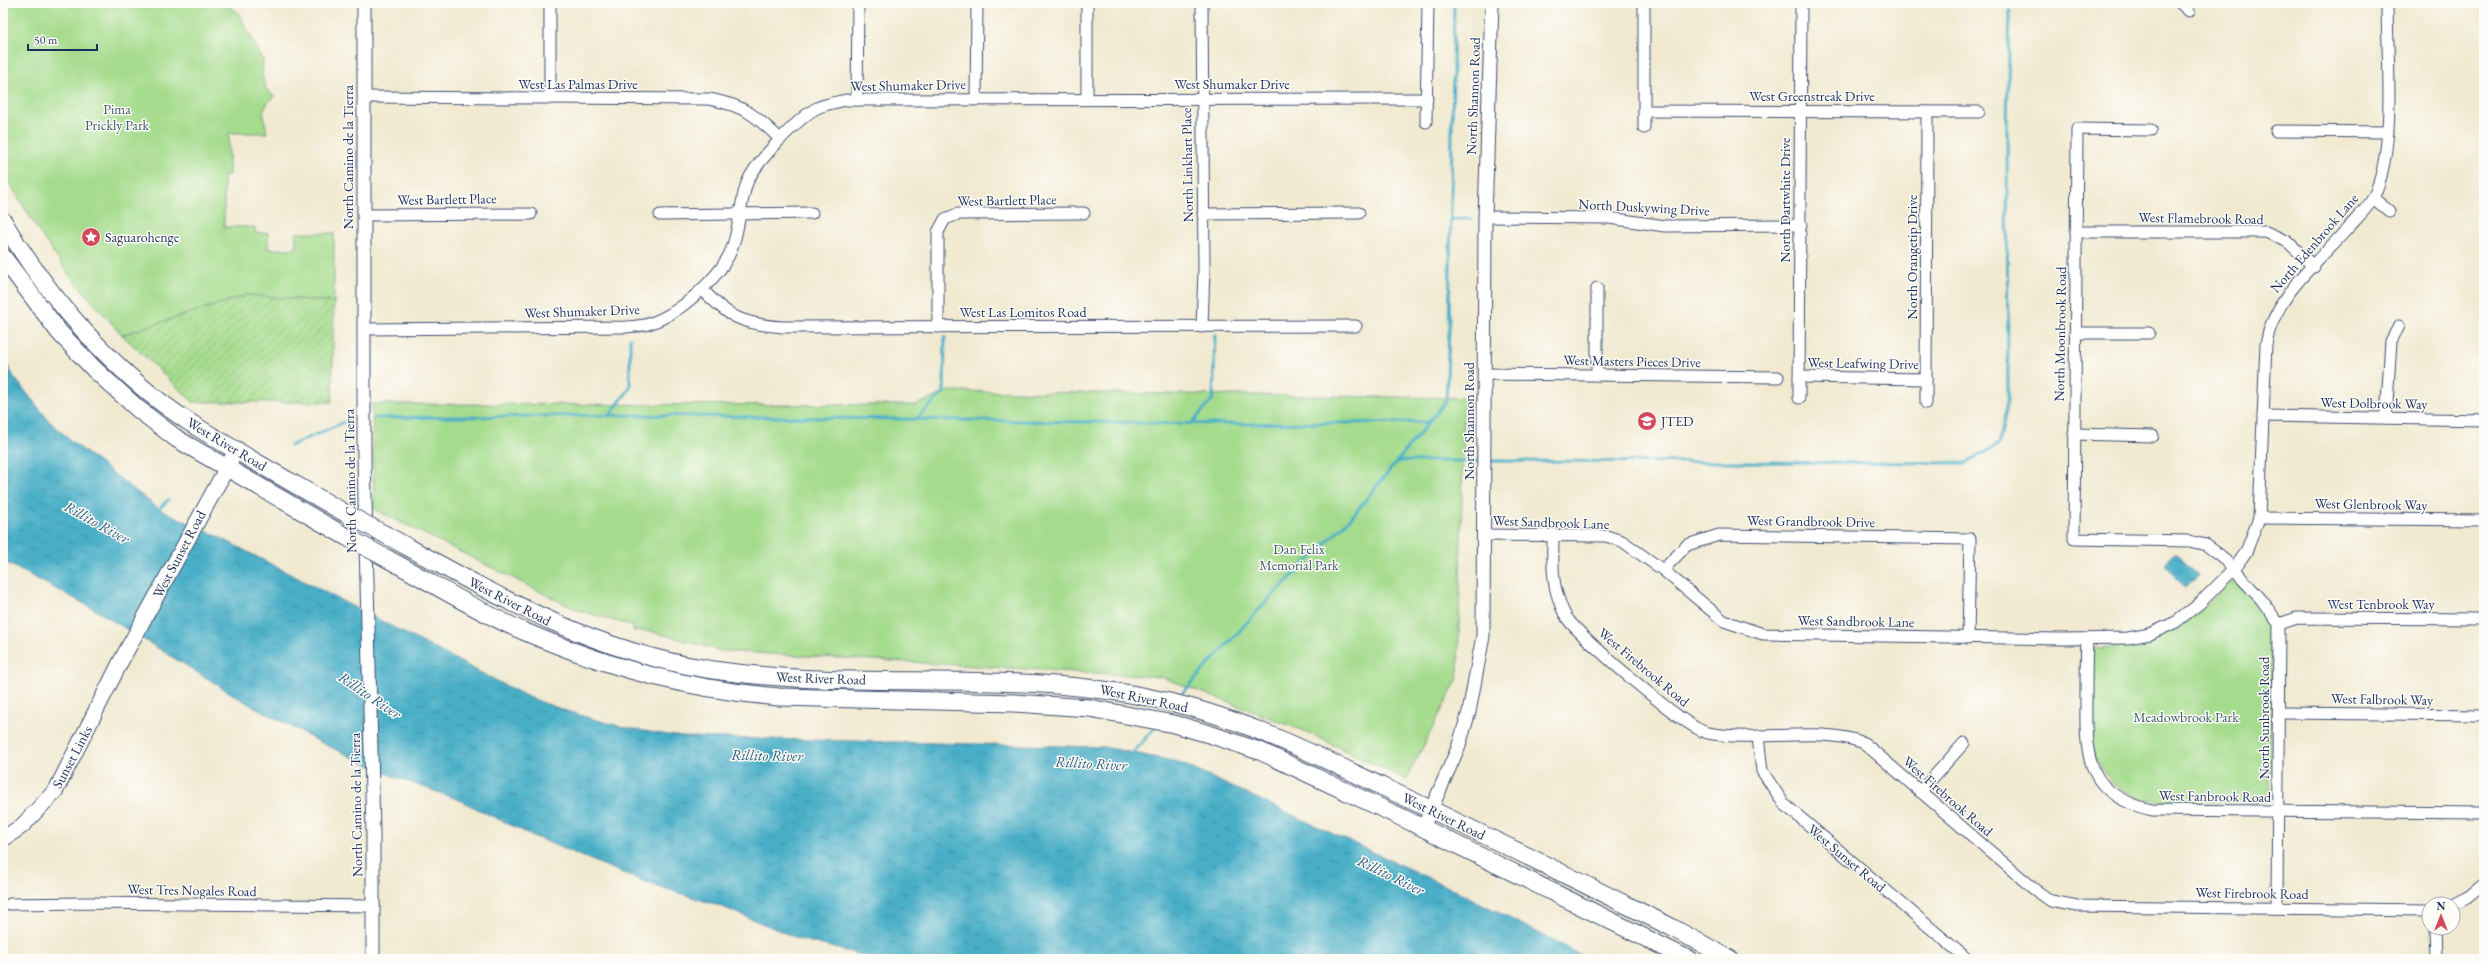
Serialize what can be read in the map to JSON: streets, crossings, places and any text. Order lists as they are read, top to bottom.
{
  "streets": {
    "main road": ["West River Road", "West Sunset Road", "Sunset Links"],
    "street": [
      "West Las Palmas Drive",
      "West Shumaker Drive",
      "North Shannon Road",
      "West Greenstreak Drive",
      "North Camino de la Tierra",
      "North Linkhart Place",
      "West Bartlett Place",
      "North Dartwhite Drive",
      "North Duskywing Drive",
      "West Flamebrook Road",
      "North Edenbrook Lane",
      "North Orangetip Drive",
      "West Las Lomitos Road",
      "North Moonbrook Road",
      "West Masters Pieces Drive",
      "West Leafwing Drive",
      "West Dolbrook Way",
      "West Glenbrook Way",
      "West Grandbrook Drive",
      "West Sandbrook Lane",
      "West Tenbrook Way",
      "West Firebrook Road",
      "West Falbrook Way",
      "North Sunbrook Road",
      "West Fanbrook Road",
      "West Tres Nogales Road"
    ]
  },
  "crossings": [
    ["West Las Palmas Drive", "West Shumaker Drive"],
    ["West Las Palmas Drive", "North Camino de la Tierra"],
    ["West Shumaker Drive", "North Camino de la Tierra"],
    ["West Shumaker Drive", "North Linkhart Place"],
    ["West Shumaker Drive", "West Las Lomitos Road"],
    ["North Shannon Road", "North Duskywing Drive"],
    ["North Shannon Road", "West Masters Pieces Drive"],
    ["North Shannon Road", "West River Road"],
    ["North Shannon Road", "West Sandbrook Lane"],
    ["West Greenstreak Drive", "North Dartwhite Drive"],
    ["West Greenstreak Drive", "North Orangetip Drive"],
    ["North Camino de la Tierra", "West Bartlett Place"],
    ["North Camino de la Tierra", "West Tres Nogales Road"],
    ["North Linkhart Place", "West Las Lomitos Road"],
    ["West Bartlett Place", "West Las Lomitos Road"],
    ["North Dartwhite Drive", "North Duskywing Drive"],
    ["North Dartwhite Drive", "West Leafwing Drive"],
    ["West Flamebrook Road", "North Edenbrook Lane"],
    ["West Flamebrook Road", "North Moonbrook Road"],
    ["North Edenbrook Lane", "North Moonbrook Road"],
    ["North Edenbrook Lane", "West Dolbrook Way"],
    ["North Edenbrook Lane", "West Glenbrook Way"],
    ["North Edenbrook Lane", "West Sandbrook Lane"],
    ["North Orangetip Drive", "West Leafwing Drive"],
    ["North Moonbrook Road", "West Sandbrook Lane"],
    ["West River Road", "West Sunset Road"],
    ["West Grandbrook Drive", "West Sandbrook Lane"],
    ["West Sandbrook Lane", "West Firebrook Road"],
    ["West Sandbrook Lane", "West Fanbrook Road"],
    ["West Sunset Road", "West Firebrook Road"],
    ["West Sunset Road", "Sunset Links"],
    ["West Tenbrook Way", "North Sunbrook Road"],
    ["West Firebrook Road", "North Sunbrook Road"],
    ["West Falbrook Way", "North Sunbrook Road"],
    ["North Sunbrook Road", "West Fanbrook Road"]
  ],
  "water": ["Rillito River"],
  "parks": ["Pima Prickly Park", "Dan Felix Memorial Park", "Meadowbrook Park"],
  "places": {
    "place": ["Saguarohenge"],
    "school or university": ["JTED"]
  },
  "scale_bar": "50 m",
  "north": "top"
}
